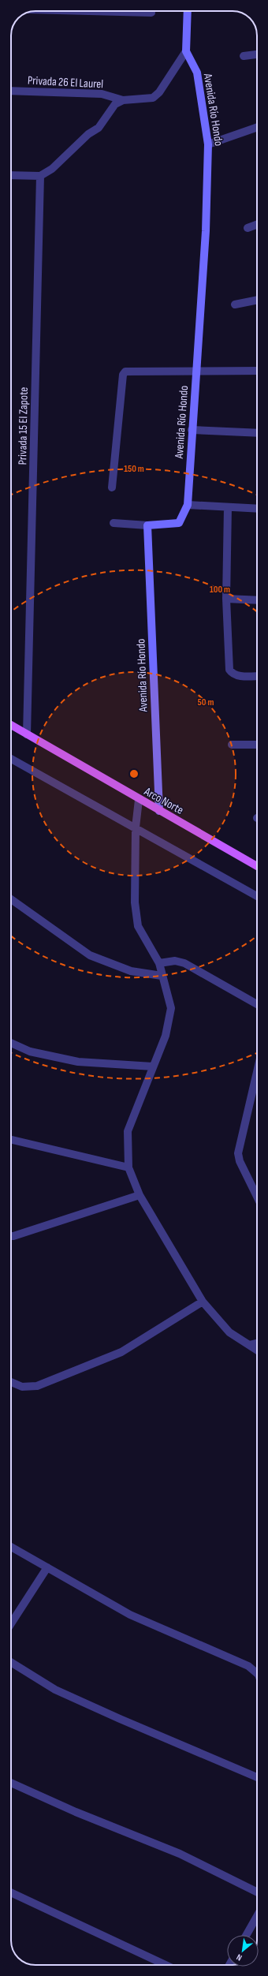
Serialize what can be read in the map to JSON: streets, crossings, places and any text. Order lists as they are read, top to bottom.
{
  "streets": {
    "main road": ["Avenida Río Hondo", "Arco Norte"],
    "street": ["Privada 26 El Laurel", "Privada 15 El Zapote"]
  },
  "crossings": [
    ["Avenida Río Hondo", "Arco Norte"],
    ["Privada 15 El Zapote", "Arco Norte"]
  ],
  "north": "bottom left",
  "rings": ["150 m", "100 m", "50 m"]
}
